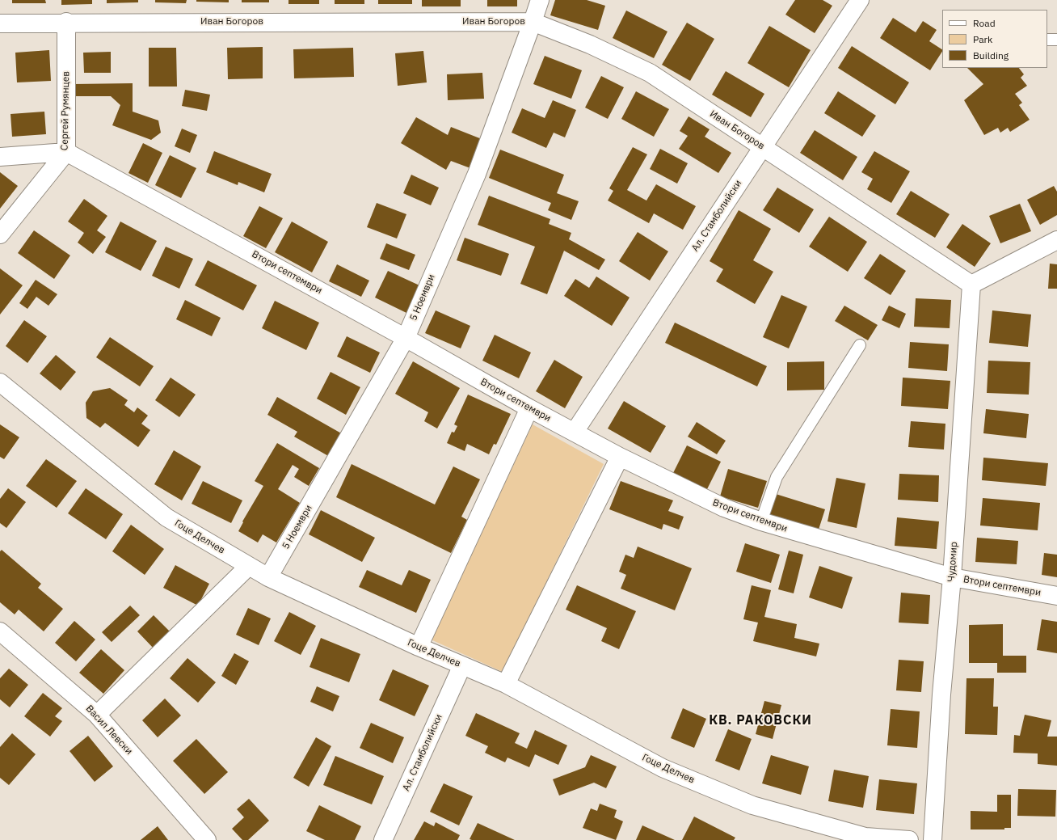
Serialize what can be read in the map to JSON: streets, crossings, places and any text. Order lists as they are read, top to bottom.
{
  "streets": {
    "street": [
      "Иван Богоров",
      "Сергей Румянцев",
      "Ал. Стамболийски",
      "Втори септември",
      "5 Ноември",
      "Гоце Делчев",
      "Чудомир",
      "Васил Левски"
    ]
  },
  "crossings": [
    ["Иван Богоров", "Сергей Румянцев"],
    ["Иван Богоров", "Ал. Стамболийски"],
    ["Иван Богоров", "5 Ноември"],
    ["Иван Богоров", "Чудомир"],
    ["Сергей Румянцев", "Втори септември"],
    ["Ал. Стамболийски", "Втори септември"],
    ["Ал. Стамболийски", "Гоце Делчев"],
    ["Втори септември", "5 Ноември"],
    ["Втори септември", "Чудомир"],
    ["5 Ноември", "Гоце Делчев"]
  ],
  "districts": ["КВ. РАКОВСКИ"],
  "legend": ["Road", "Park", "Building"]
}
